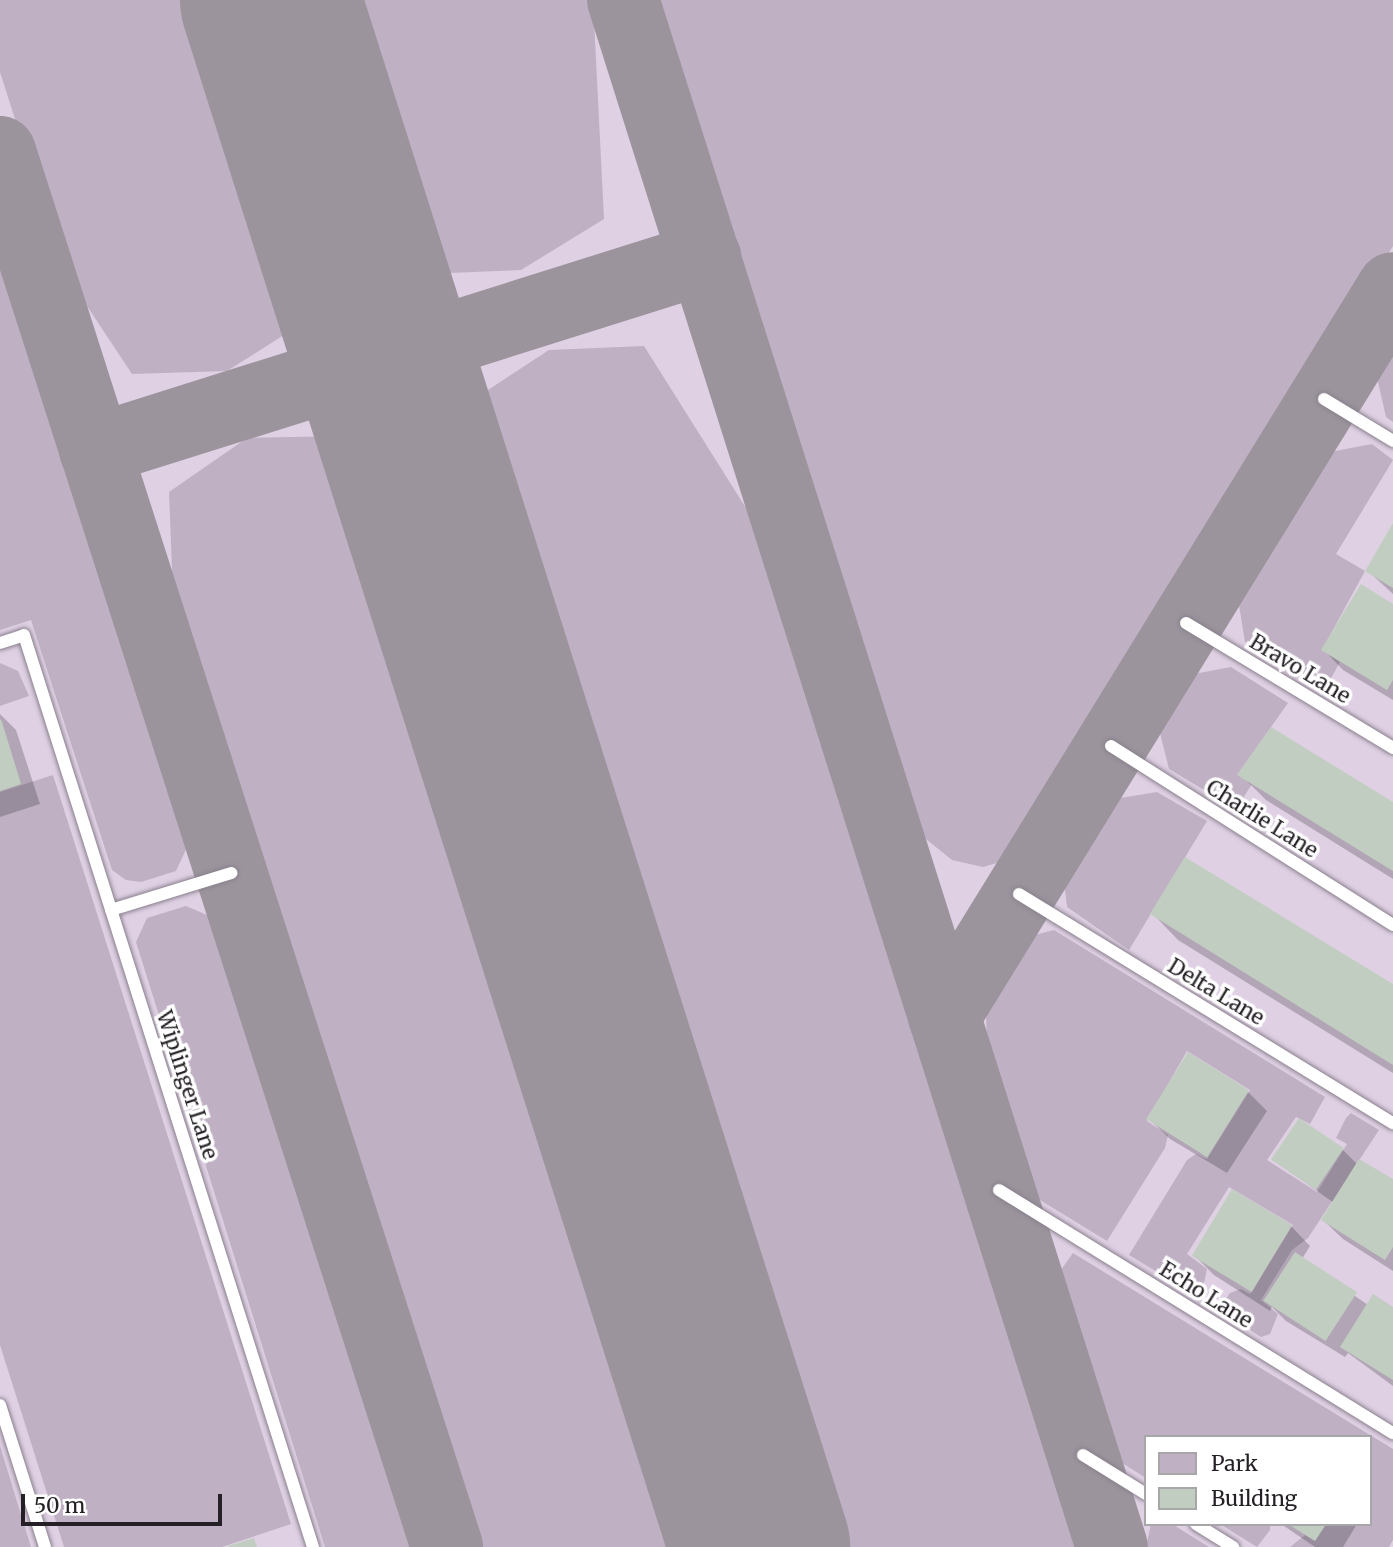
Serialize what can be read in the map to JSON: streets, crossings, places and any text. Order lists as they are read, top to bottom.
{
  "streets": {
    "lane": [
      "Bravo Lane",
      "Charlie Lane",
      "Delta Lane",
      "Wiplinger Lane",
      "Echo Lane"
    ]
  },
  "legend": ["Park", "Building"],
  "scale_bar": "50 m"
}
